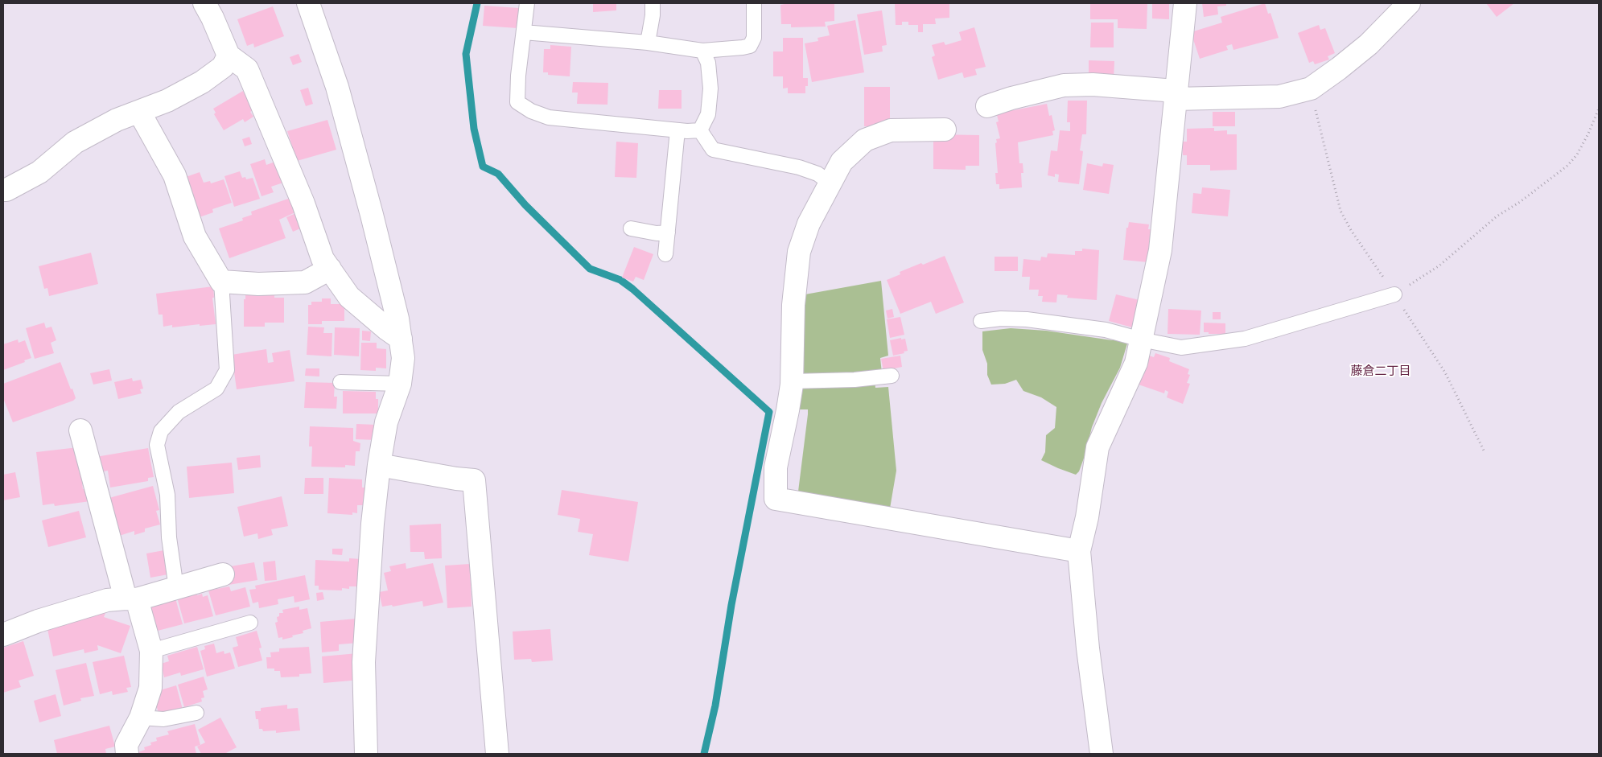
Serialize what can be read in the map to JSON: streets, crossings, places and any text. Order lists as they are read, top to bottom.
{
  "districts": ["藤倉二丁目"]
}
